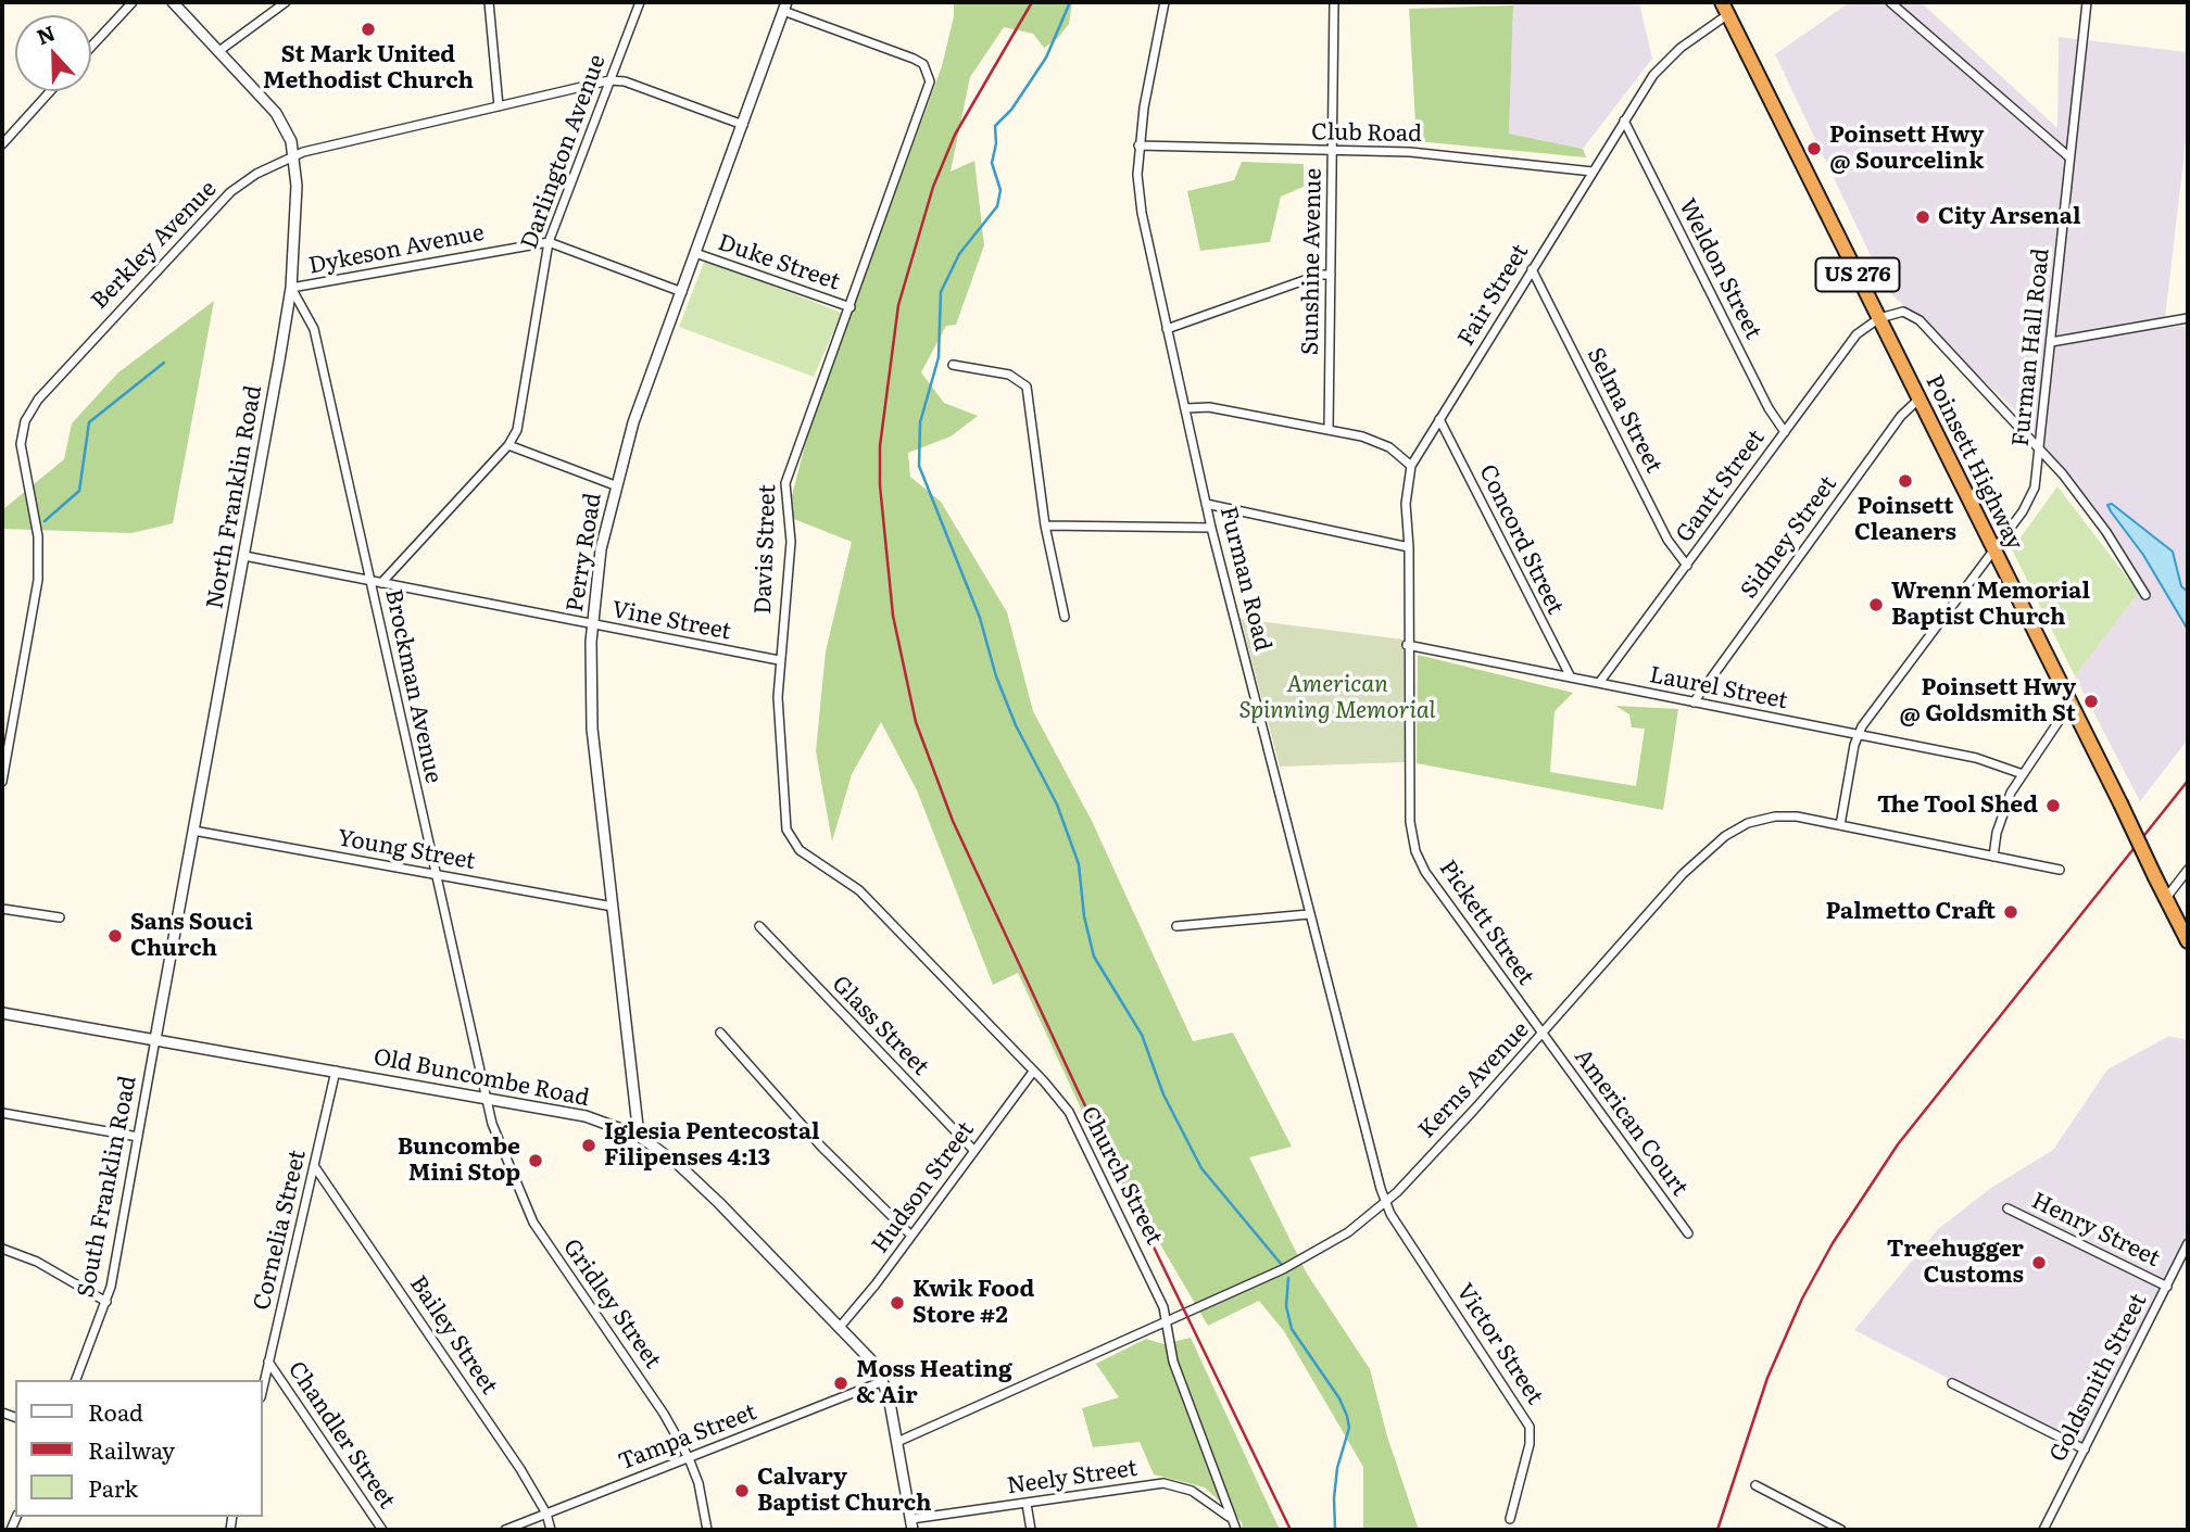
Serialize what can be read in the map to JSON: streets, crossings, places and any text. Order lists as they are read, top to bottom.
{
  "streets": {
    "highway": ["US 276", "Poinsett Highway"],
    "street": [
      "Club Road",
      "Darlington Avenue",
      "Berkley Avenue",
      "Dykeson Avenue",
      "Sunshine Avenue",
      "Duke Street",
      "Weldon Street",
      "Fair Street",
      "Furman Hall Road",
      "Selma Street",
      "Gantt Street",
      "North Franklin Road",
      "Sidney Street",
      "Concord Street",
      "Davis Street",
      "Perry Road",
      "Furman Road",
      "Vine Street",
      "Brockman Avenue",
      "Laurel Street",
      "Young Street",
      "Pickett Street",
      "Glass Street",
      "Old Buncombe Road",
      "Kerns Avenue",
      "American Court",
      "Church Street",
      "South Franklin Road",
      "Hudson Street",
      "Cornelia Street",
      "Henry Street",
      "Gridley Street",
      "Bailey Street",
      "Victor Street",
      "Goldsmith Street",
      "Chandler Street",
      "Tampa Street",
      "Neely Street"
    ]
  },
  "crossings": [
    ["Club Road", "Sunshine Avenue"],
    ["Club Road", "Fair Street"],
    ["Club Road", "Furman Road"],
    ["Darlington Avenue", "Berkley Avenue"],
    ["Darlington Avenue", "Dykeson Avenue"],
    ["Darlington Avenue", "Vine Street"],
    ["Berkley Avenue", "North Franklin Road"],
    ["Berkley Avenue", "Perry Road"],
    ["Dykeson Avenue", "North Franklin Road"],
    ["Dykeson Avenue", "Brockman Avenue"],
    ["Duke Street", "Davis Street"],
    ["Duke Street", "Perry Road"],
    ["Weldon Street", "Fair Street"],
    ["Weldon Street", "Gantt Street"],
    ["Fair Street", "Selma Street"],
    ["Fair Street", "Poinsett Highway"],
    ["Fair Street", "Concord Street"],
    ["Fair Street", "Laurel Street"],
    ["Fair Street", "Pickett Street"],
    ["Furman Hall Road", "Poinsett Highway"],
    ["Furman Hall Road", "Laurel Street"],
    ["Selma Street", "Gantt Street"],
    ["Poinsett Highway", "Gantt Street"],
    ["Poinsett Highway", "Sidney Street"],
    ["Gantt Street", "Laurel Street"],
    ["North Franklin Road", "Vine Street"],
    ["North Franklin Road", "Brockman Avenue"],
    ["North Franklin Road", "Young Street"],
    ["North Franklin Road", "Old Buncombe Road"],
    ["North Franklin Road", "South Franklin Road"],
    ["Sidney Street", "Laurel Street"],
    ["Concord Street", "Laurel Street"],
    ["Davis Street", "Perry Road"],
    ["Davis Street", "Vine Street"],
    ["Davis Street", "Church Street"],
    ["Perry Road", "Vine Street"],
    ["Perry Road", "Young Street"],
    ["Perry Road", "Old Buncombe Road"],
    ["Furman Road", "Kerns Avenue"],
    ["Furman Road", "Victor Street"],
    ["Vine Street", "Brockman Avenue"],
    ["Brockman Avenue", "Young Street"],
    ["Brockman Avenue", "Old Buncombe Road"],
    ["Brockman Avenue", "Gridley Street"],
    ["Laurel Street", "Pickett Street"],
    ["Pickett Street", "Kerns Avenue"],
    ["Pickett Street", "American Court"],
    ["Glass Street", "Hudson Street"],
    ["Old Buncombe Road", "Kerns Avenue"],
    ["Old Buncombe Road", "South Franklin Road"],
    ["Old Buncombe Road", "Hudson Street"],
    ["Old Buncombe Road", "Cornelia Street"],
    ["Old Buncombe Road", "Gridley Street"],
    ["Old Buncombe Road", "Tampa Street"],
    ["Old Buncombe Road", "Neely Street"],
    ["Kerns Avenue", "American Court"],
    ["Kerns Avenue", "Church Street"],
    ["Kerns Avenue", "Victor Street"],
    ["Church Street", "Hudson Street"],
    ["Church Street", "Neely Street"],
    ["Cornelia Street", "Bailey Street"],
    ["Cornelia Street", "Chandler Street"],
    ["Henry Street", "Goldsmith Street"],
    ["Gridley Street", "Tampa Street"],
    ["Bailey Street", "Tampa Street"]
  ],
  "parks": ["American Spinning Memorial"],
  "places": [
    "St Mark United Methodist Church",
    "Poinsett Hwy @ Sourcelink",
    "City Arsenal",
    "Poinsett Cleaners",
    "Wrenn Memorial Baptist Church",
    "Poinsett Hwy @ Goldsmith St",
    "The Tool Shed",
    "Palmetto Craft",
    "Sans Souci Church",
    "Iglesia Pentecostal Filipenses 4:13",
    "Buncombe Mini Stop",
    "Treehugger Customs",
    "Kwik Food Store #2",
    "Moss Heating & Air",
    "Calvary Baptist Church"
  ],
  "legend": ["Road", "Railway", "Park"],
  "north": "top"
}
